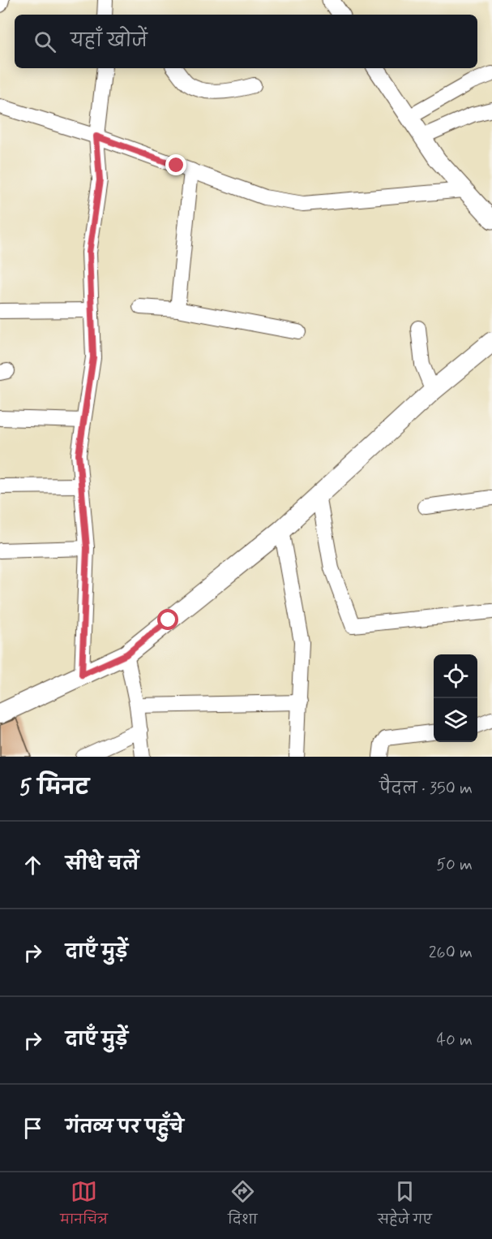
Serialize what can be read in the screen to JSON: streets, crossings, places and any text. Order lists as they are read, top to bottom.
{
  "page": {
    "search": "यहाँ खोजें",
    "heading": ["5 मिनट", "पैदल · 350 m"],
    "list": [
      ["सीधे चलें", "50 m"],
      ["दाएँ मुड़ें", "260 m"],
      ["दाएँ मुड़ें", "40 m"],
      "गंतव्य पर पहुँचे"
    ],
    "nav": ["मानचित्र", "दिशा", "सहेजे गए"]
  }
}
